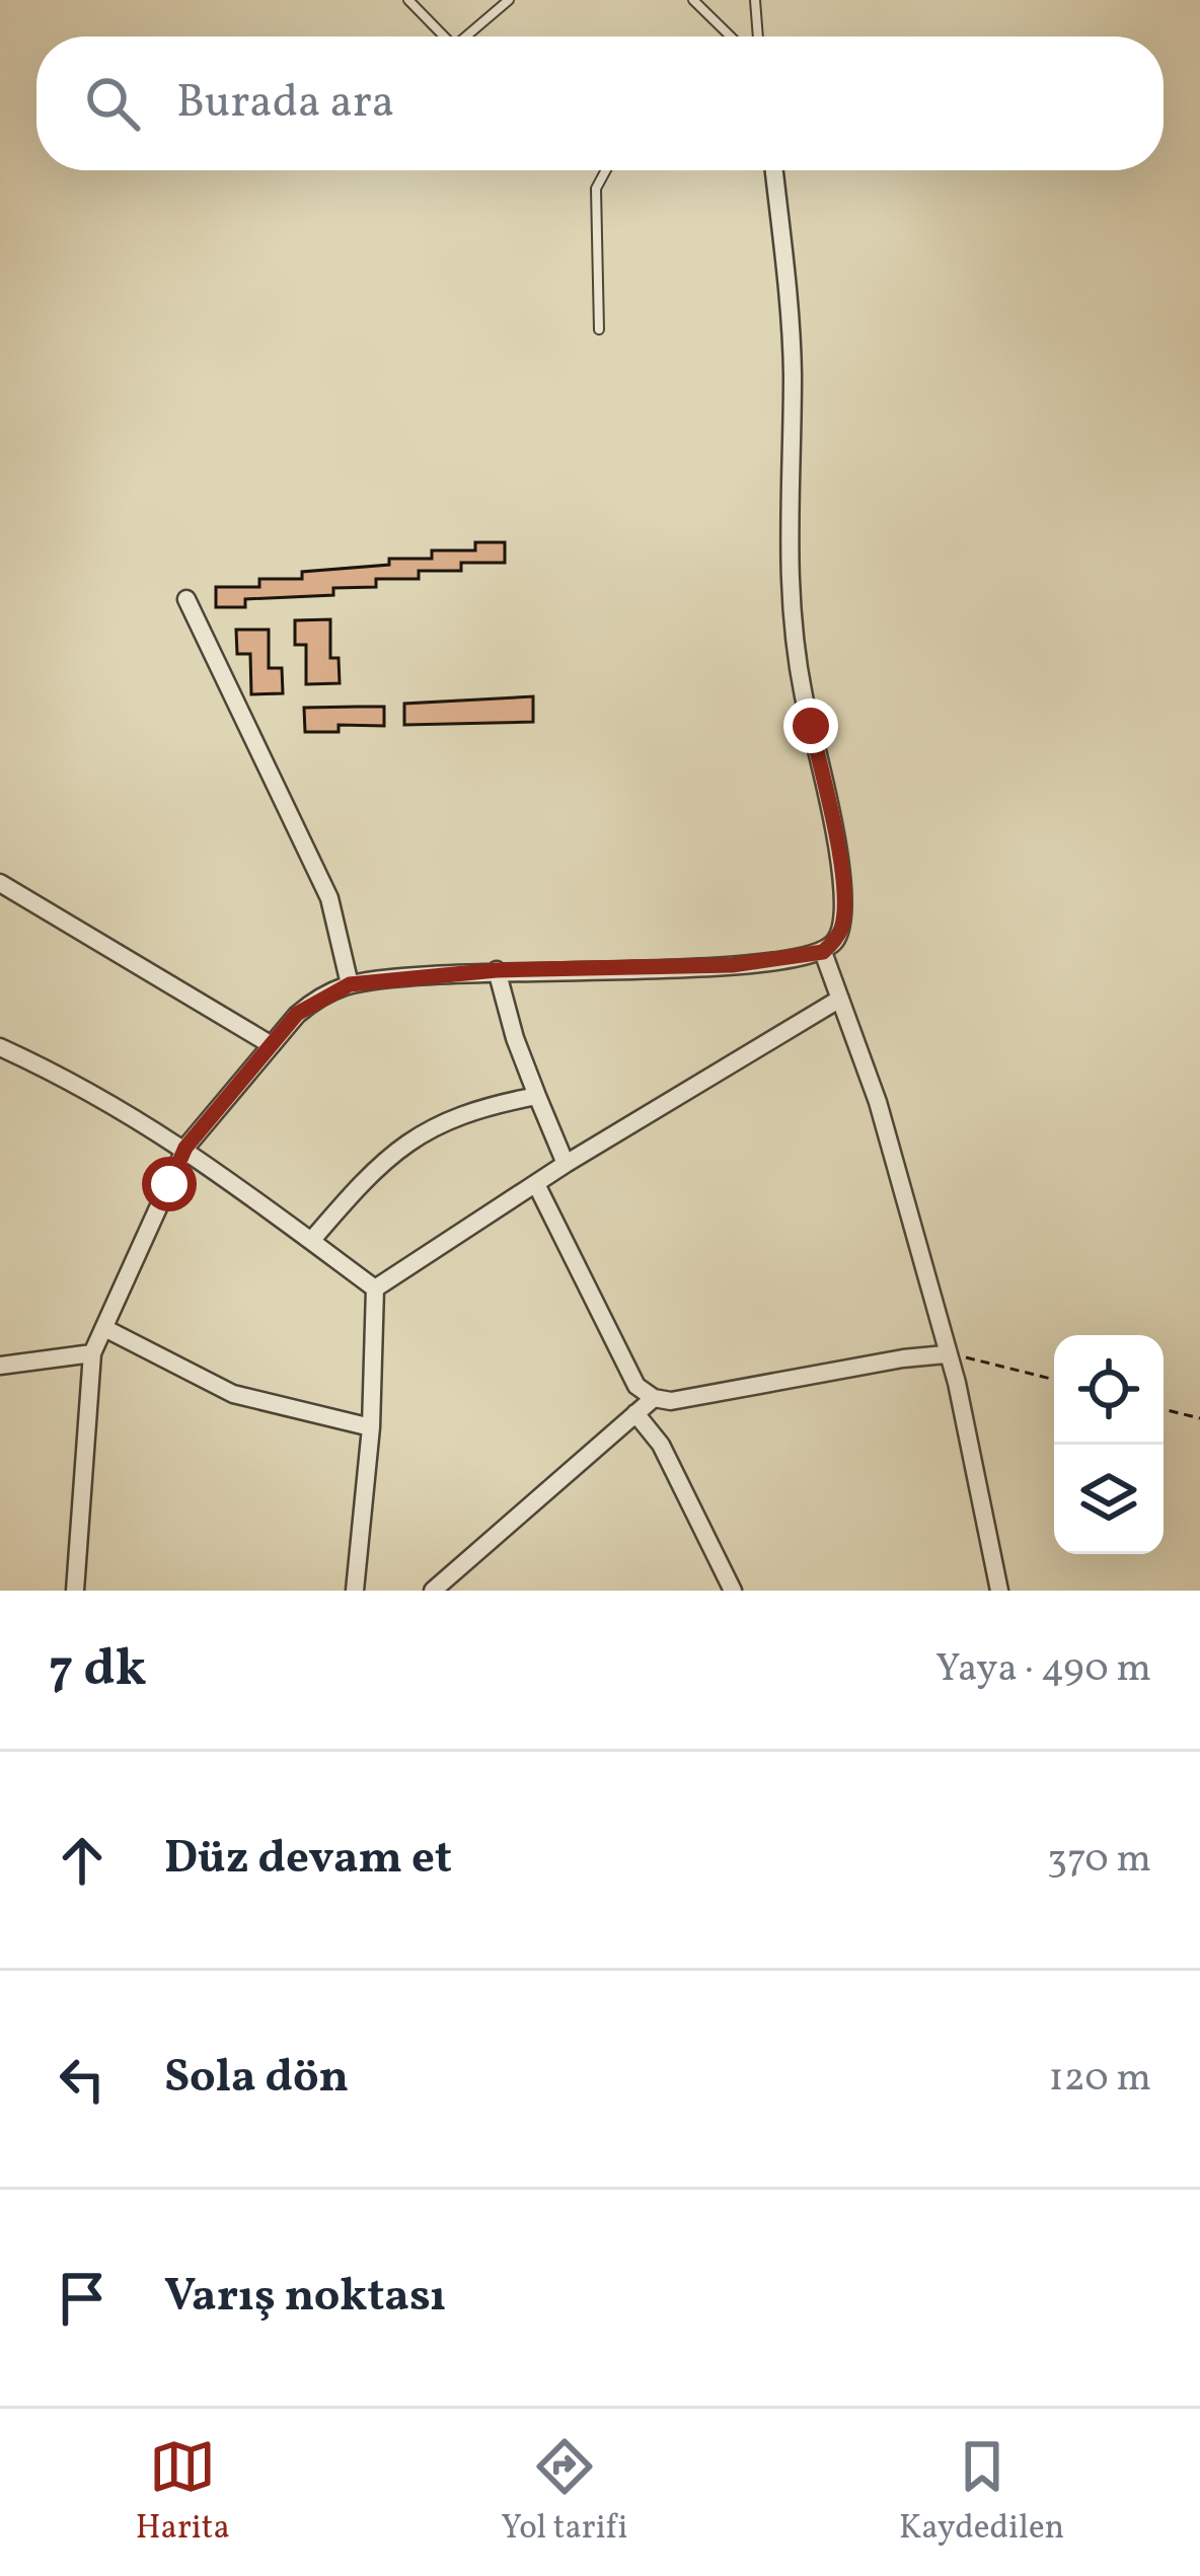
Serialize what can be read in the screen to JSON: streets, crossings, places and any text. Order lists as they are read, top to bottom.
{
  "page": {
    "search": "Burada ara",
    "heading": ["7 dk", "Yaya · 490 m"],
    "list": [
      ["Düz devam et", "370 m"],
      ["Sola dön", "120 m"],
      "Varış noktası"
    ],
    "nav": ["Harita", "Yol tarifi", "Kaydedilen"]
  }
}
